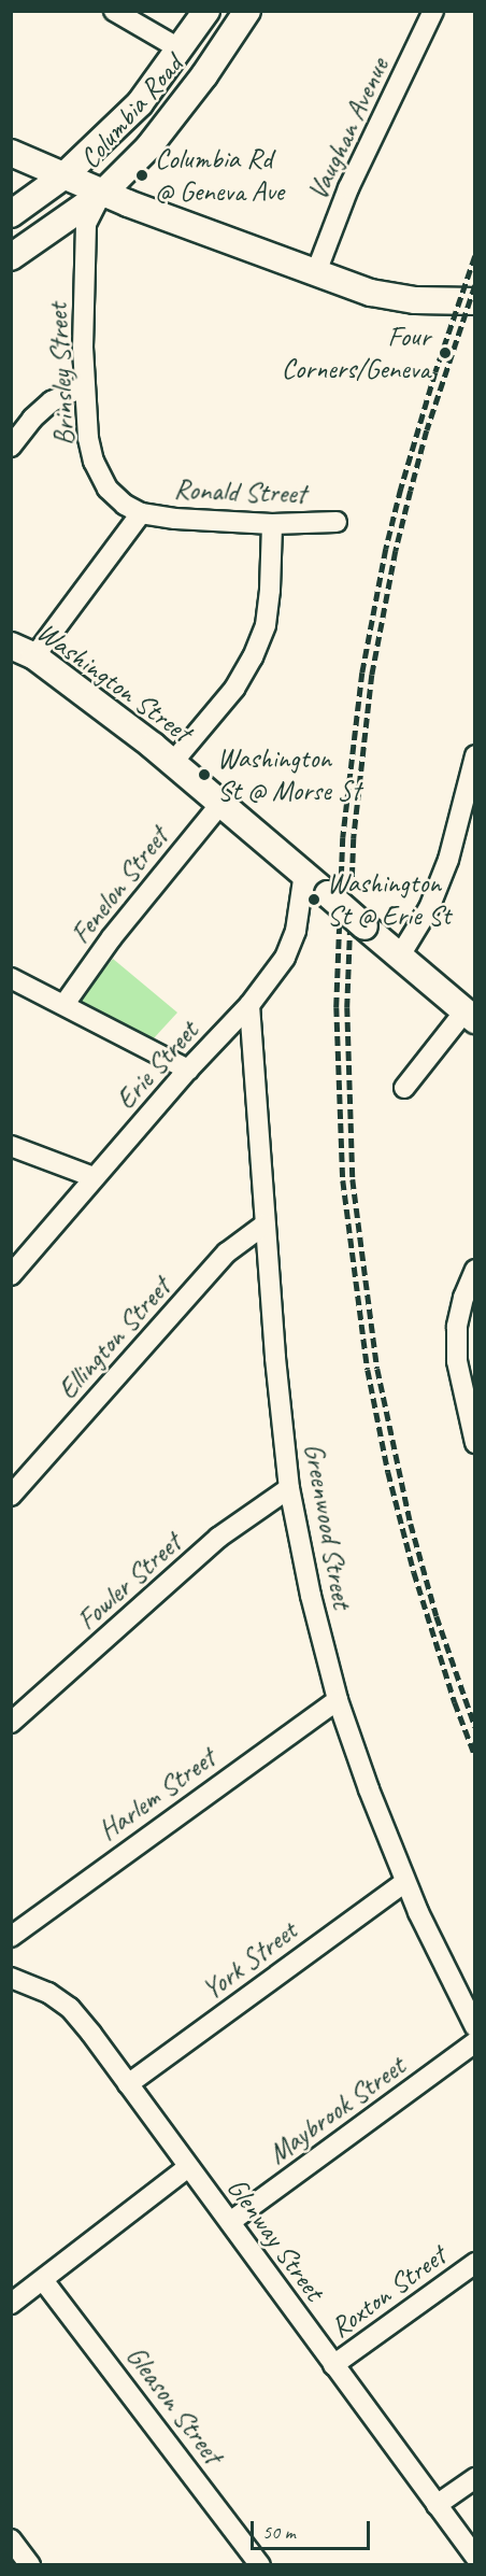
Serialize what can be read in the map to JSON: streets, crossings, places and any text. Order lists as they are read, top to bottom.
{
  "streets": {
    "main road": ["Columbia Road", "Washington Street"],
    "street": [
      "Vaughan Avenue",
      "Brinsley Street",
      "Ronald Street",
      "Fenelon Street",
      "Erie Street",
      "Ellington Street",
      "Greenwood Street",
      "Fowler Street",
      "Harlem Street",
      "York Street",
      "Maybrook Street",
      "Glenway Street",
      "Roxton Street",
      "Gleason Street"
    ]
  },
  "crossings": [
    ["Columbia Road", "Brinsley Street"],
    ["Brinsley Street", "Ronald Street"],
    ["Washington Street", "Fenelon Street"],
    ["Washington Street", "Erie Street"],
    ["Erie Street", "Greenwood Street"],
    ["Ellington Street", "Greenwood Street"],
    ["Greenwood Street", "Fowler Street"],
    ["Greenwood Street", "Harlem Street"],
    ["Greenwood Street", "York Street"],
    ["York Street", "Glenway Street"],
    ["Maybrook Street", "Glenway Street"],
    ["Glenway Street", "Roxton Street"]
  ],
  "places": [
    "Columbia Rd @ Geneva Ave",
    "Four Corners/Geneva",
    "Washington St @ Morse St",
    "Washington St @ Erie St"
  ],
  "scale_bar": "50 m"
}
